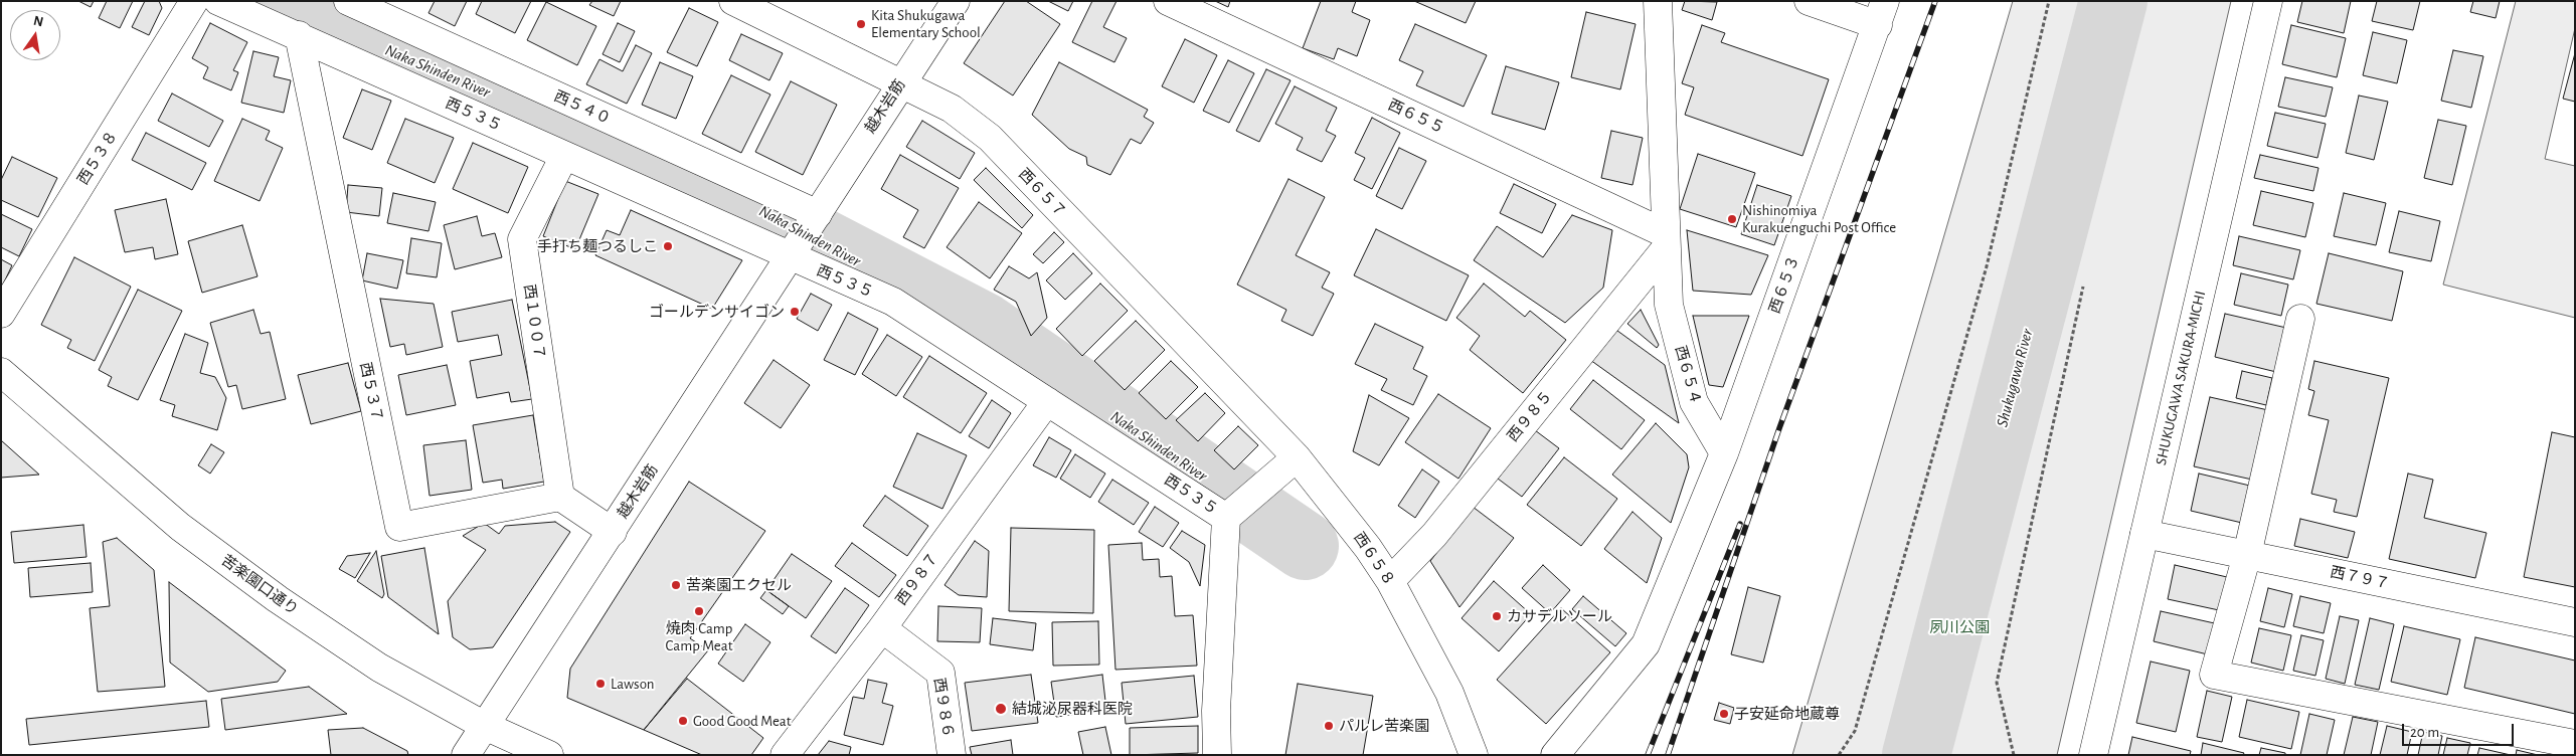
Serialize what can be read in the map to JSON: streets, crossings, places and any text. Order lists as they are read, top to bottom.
{
  "streets": {
    "street": [
      "越木岩筋",
      "西５４０",
      "西５３５",
      "西６５５",
      "西５３８",
      "西６５７",
      "西６５３",
      "西１００７",
      "西６５４",
      "SHUKUGAWA SAKURA-MICHI",
      "西５３７",
      "西９８５",
      "西６５８",
      "西７９７",
      "西９８７",
      "苦楽園口通り",
      "西９８６"
    ]
  },
  "crossings": [
    ["越木岩筋", "西５４０"],
    ["越木岩筋", "西５３５"],
    ["越木岩筋", "西６５７"],
    ["越木岩筋", "苦楽園口通り"],
    ["西５３５", "西１００７"],
    ["西５３５", "西５３７"],
    ["西５３５", "西９８７"],
    ["西６５５", "西６５４"],
    ["西６５５", "西９８５"],
    ["西６５７", "西６５８"],
    ["西６５３", "西６５４"],
    ["西１００７", "西５３７"],
    ["西６５４", "西９８５"],
    ["SHUKUGAWA SAKURA-MICHI", "西７９７"],
    ["西９８５", "西６５８"],
    ["西９８７", "西９８６"]
  ],
  "water": ["Naka Shinden River", "Shukugawa River"],
  "parks": ["夙川公園"],
  "places": [
    "Kita Shukugawa Elementary School",
    "Nishinomiya Kurakuenguchi Post Office",
    "手打ち麺つるしこ",
    "ゴールデンサイゴン",
    "苦楽園エクセル",
    "焼肉 Camp Camp Meat",
    "カサデルソール",
    "Lawson",
    "結城泌尿器科医院",
    "子安延命地蔵尊",
    "Good Good Meat",
    "パルレ苦楽園"
  ],
  "scale_bar": "20 m",
  "north": "top"
}
